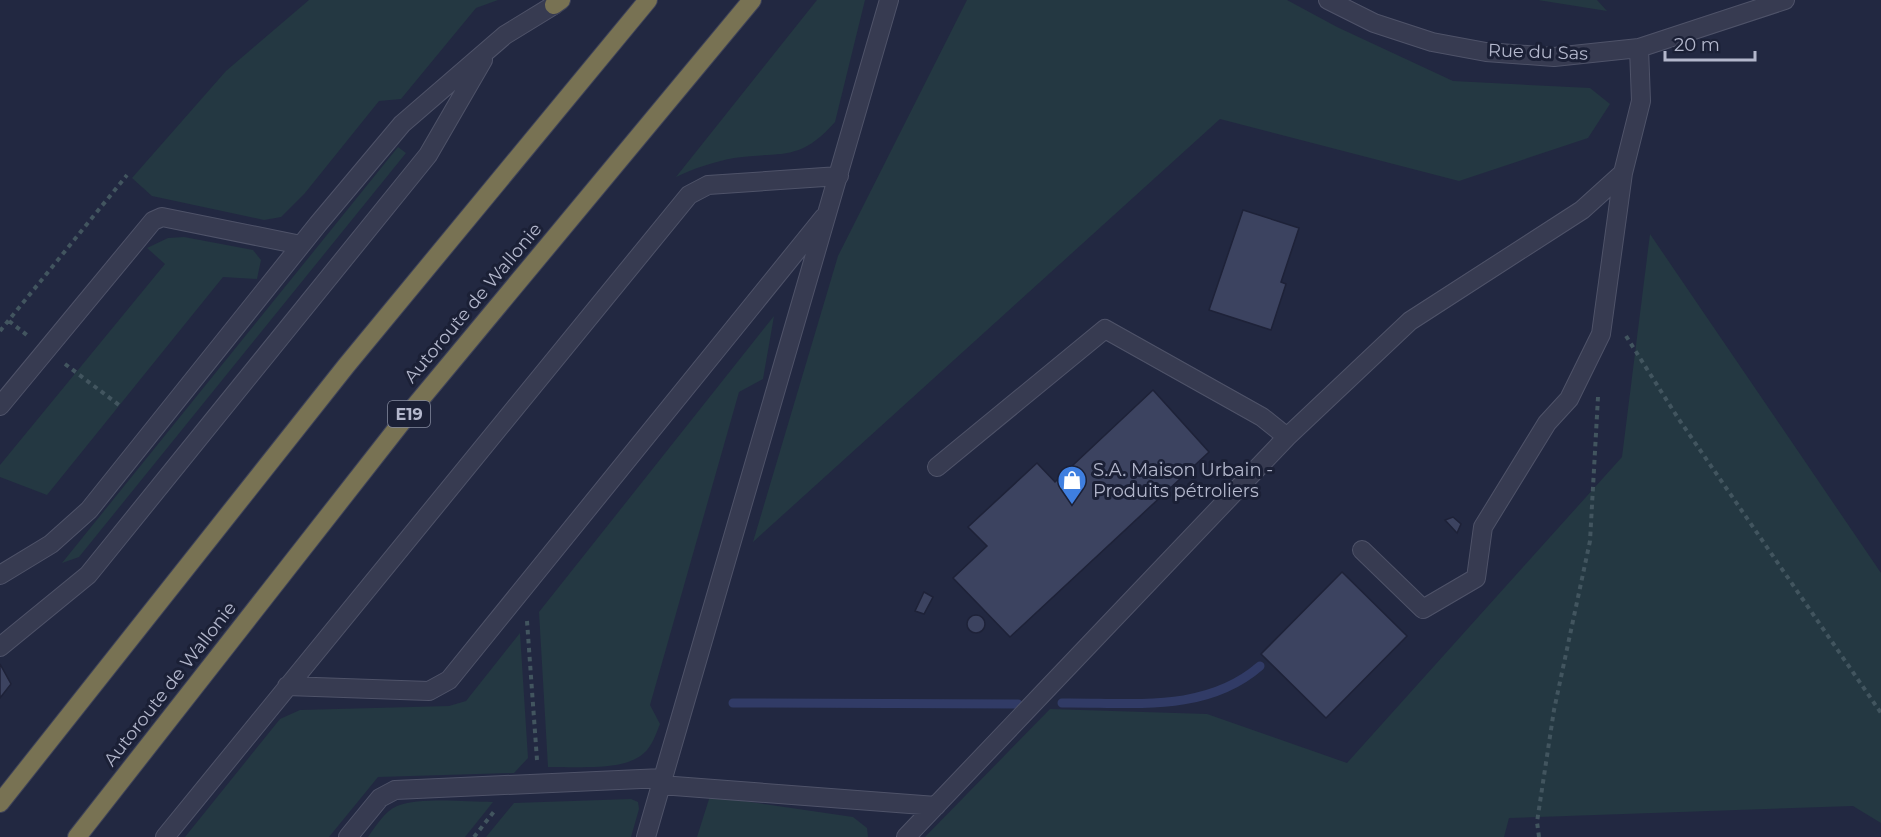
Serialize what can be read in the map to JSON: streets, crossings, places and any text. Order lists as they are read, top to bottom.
{
  "streets": {
    "highway": ["Autoroute de Wallonie", "E19"],
    "street": ["Rue du Sas"]
  },
  "places": {
    "shop": ["S.A. Maison Urbain - Produits pétroliers"]
  },
  "scale_bar": "20 m"
}
